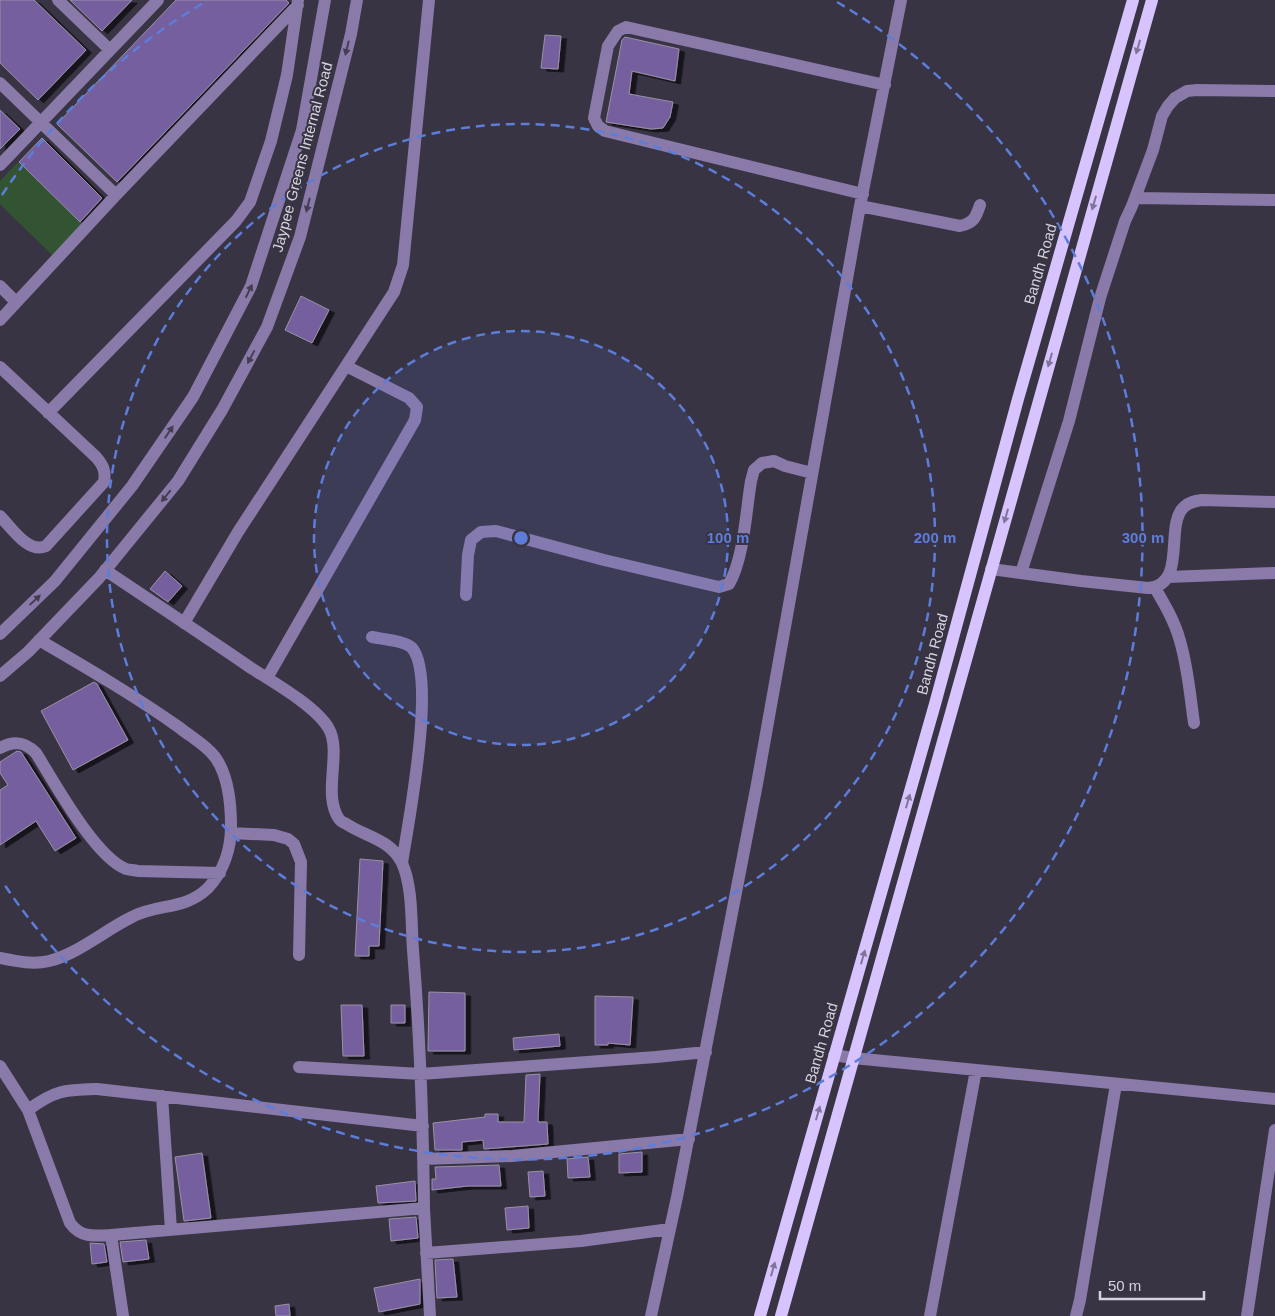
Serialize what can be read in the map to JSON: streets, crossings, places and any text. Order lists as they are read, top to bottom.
{
  "streets": {
    "main road": ["Bandh Road"],
    "street": ["Jaypee Greens Internal Road"]
  },
  "scale_bar": "50 m",
  "rings": ["100 m", "200 m", "300 m"]
}
